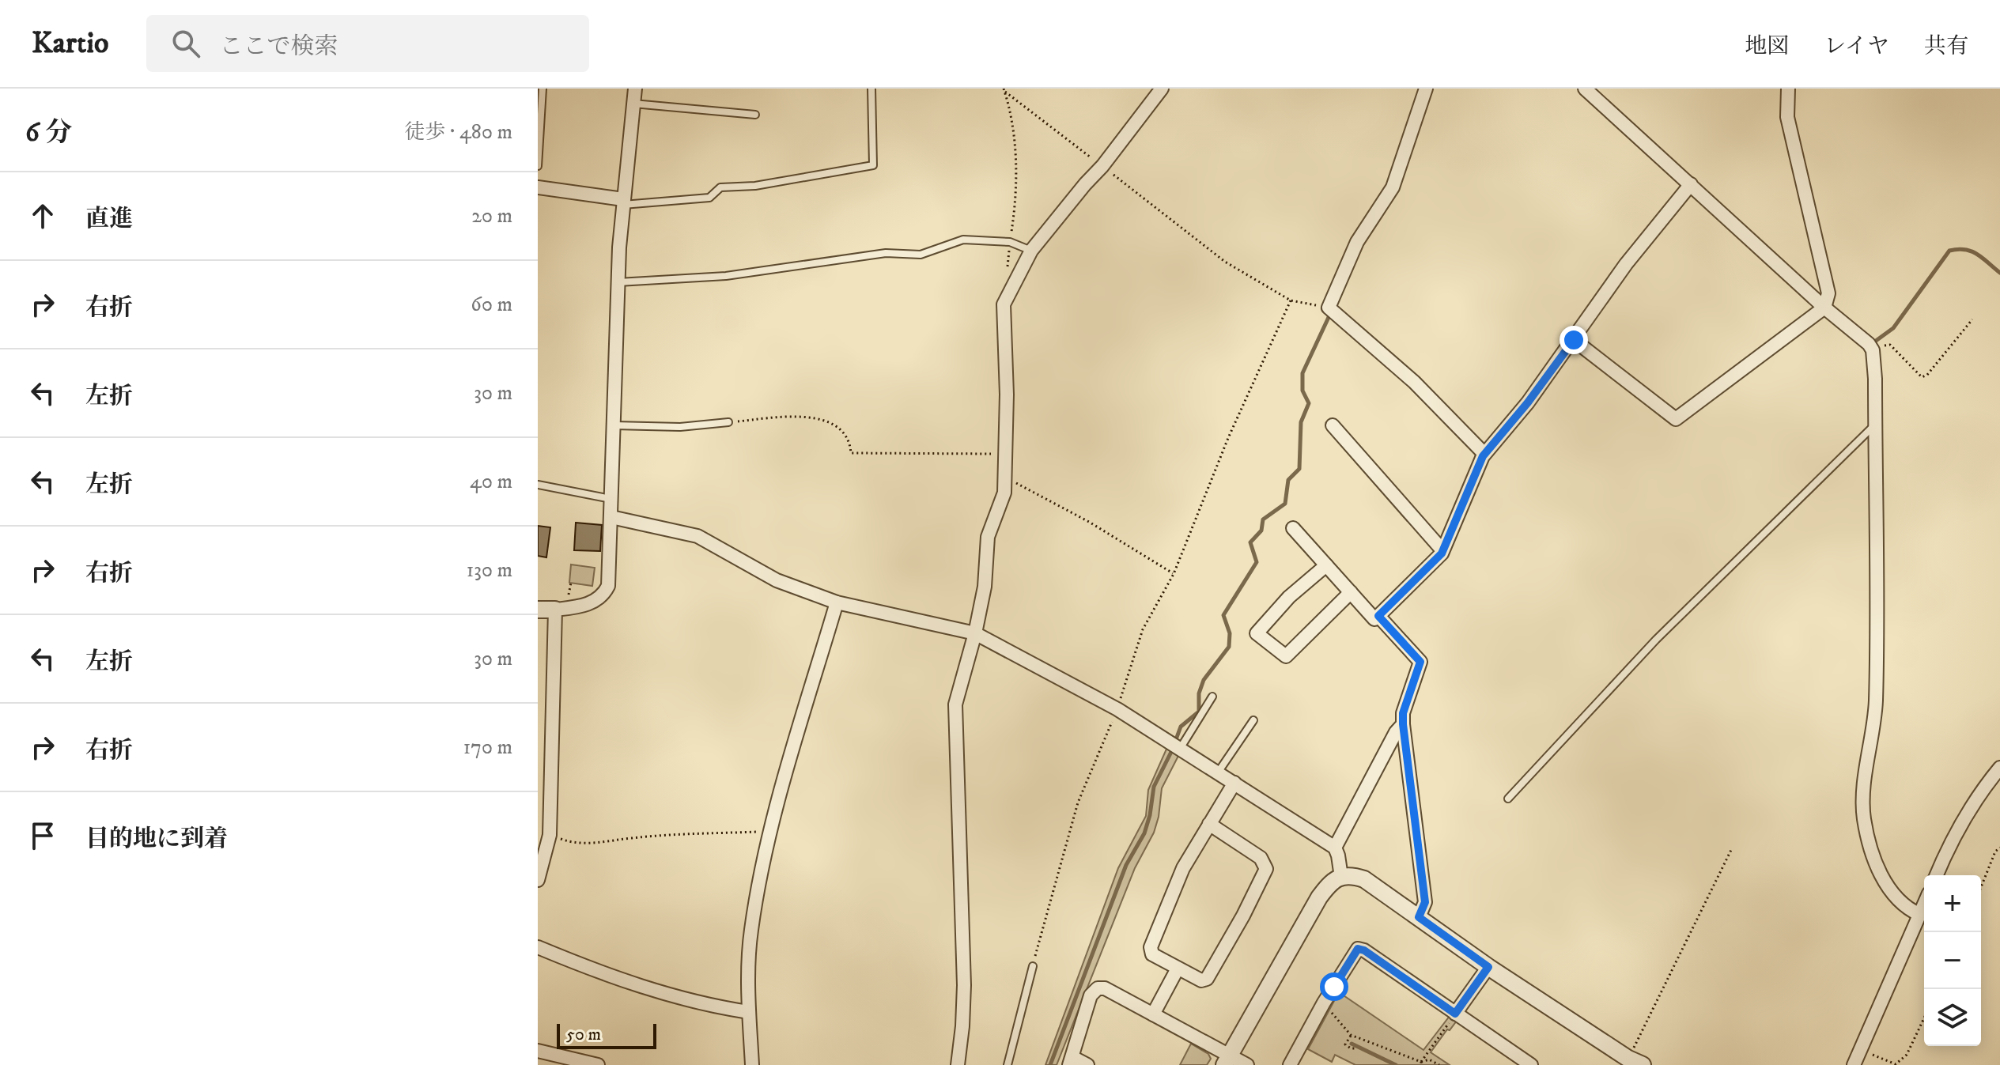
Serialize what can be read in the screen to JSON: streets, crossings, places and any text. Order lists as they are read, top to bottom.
{
  "scale_bar": "50 m",
  "page": {
    "header": "Kartio",
    "search": "ここで検索",
    "nav": ["地図", "レイヤ", "共有"],
    "heading": ["6 分", "徒歩 · 480 m"],
    "list": [
      ["直進", "20 m"],
      ["右折", "60 m"],
      ["左折", "30 m"],
      ["左折", "40 m"],
      ["右折", "130 m"],
      ["左折", "30 m"],
      ["右折", "170 m"],
      "目的地に到着"
    ],
    "map_buttons": ["+", "−"],
    "scale": "50 m"
  }
}
